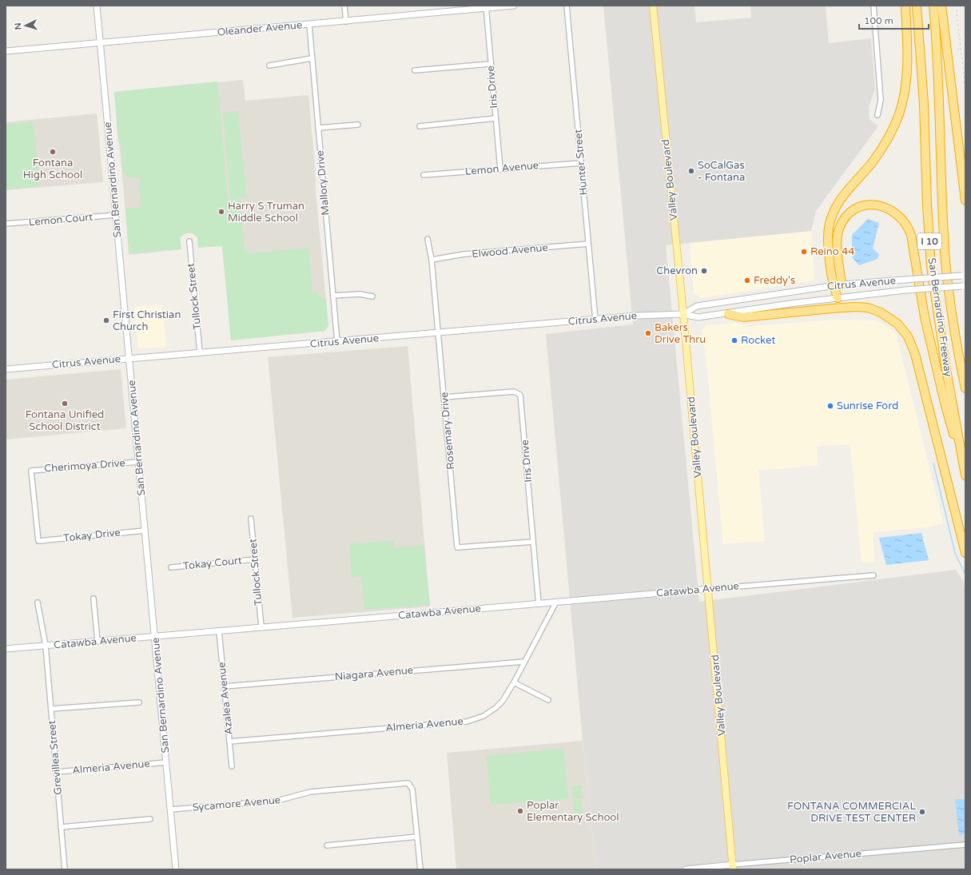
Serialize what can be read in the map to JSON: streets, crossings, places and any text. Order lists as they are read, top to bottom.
{
  "streets": {
    "highway": ["I 10", "San Bernardino Freeway"],
    "main road": [
      "Oleander Avenue",
      "San Bernardino Avenue",
      "Valley Boulevard",
      "Citrus Avenue",
      "Catawba Avenue",
      "Poplar Avenue"
    ],
    "street": [
      "Iris Drive",
      "Hunter Street",
      "Lemon Avenue",
      "Mallory Drive",
      "Lemon Court",
      "Elwood Avenue",
      "Tullock Street",
      "Rosemary Drive",
      "Cherimoya Drive",
      "Tokay Drive",
      "Tokay Court",
      "Niagara Avenue",
      "Azalea Avenue",
      "Almeria Avenue",
      "Grevillea Street",
      "Sycamore Avenue"
    ]
  },
  "crossings": [
    ["Oleander Avenue", "Iris Drive"],
    ["Oleander Avenue", "San Bernardino Avenue"],
    ["Oleander Avenue", "Mallory Drive"],
    ["Iris Drive", "Lemon Avenue"],
    ["Iris Drive", "Rosemary Drive"],
    ["Iris Drive", "Catawba Avenue"],
    ["Hunter Street", "Lemon Avenue"],
    ["Hunter Street", "Elwood Avenue"],
    ["Hunter Street", "Citrus Avenue"],
    ["San Bernardino Avenue", "Lemon Court"],
    ["San Bernardino Avenue", "Citrus Avenue"],
    ["San Bernardino Avenue", "Cherimoya Drive"],
    ["San Bernardino Avenue", "Tokay Drive"],
    ["San Bernardino Avenue", "Catawba Avenue"],
    ["San Bernardino Avenue", "Almeria Avenue"],
    ["San Bernardino Avenue", "Sycamore Avenue"],
    ["Valley Boulevard", "Citrus Avenue"],
    ["Valley Boulevard", "Catawba Avenue"],
    ["Valley Boulevard", "Poplar Avenue"],
    ["Mallory Drive", "Citrus Avenue"],
    ["Elwood Avenue", "Rosemary Drive"],
    ["Citrus Avenue", "Tullock Street"],
    ["Citrus Avenue", "Rosemary Drive"],
    ["Tullock Street", "Tokay Court"],
    ["Tullock Street", "Catawba Avenue"],
    ["Cherimoya Drive", "Tokay Drive"],
    ["Catawba Avenue", "Azalea Avenue"],
    ["Catawba Avenue", "Almeria Avenue"],
    ["Catawba Avenue", "Grevillea Street"],
    ["Niagara Avenue", "Azalea Avenue"],
    ["Niagara Avenue", "Almeria Avenue"],
    ["Azalea Avenue", "Almeria Avenue"],
    ["Almeria Avenue", "Grevillea Street"]
  ],
  "places": [
    "Fontana High School",
    "SoCalGas - Fontana",
    "Harry S Truman Middle School",
    "Reino 44",
    "Chevron",
    "Freddy's",
    "First Christian Church",
    "Bakers Drive Thru",
    "Rocket",
    "Fontana Unified School District",
    "Sunrise Ford",
    "Poplar Elementary School",
    "FONTANA COMMERCIAL DRIVE TEST CENTER"
  ],
  "scale_bar": "100 m",
  "north": "left"
}
